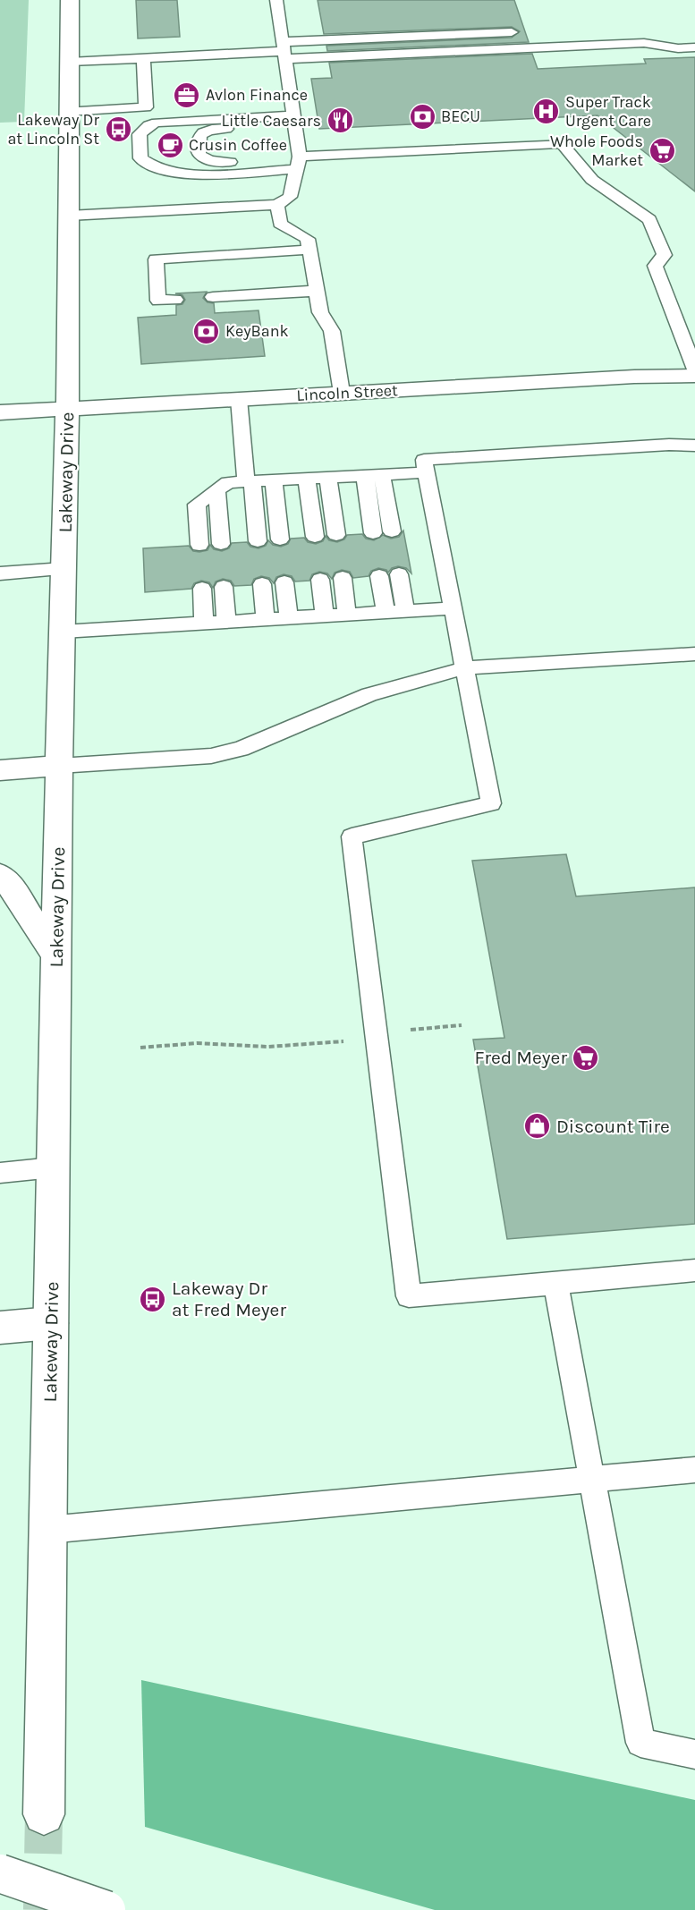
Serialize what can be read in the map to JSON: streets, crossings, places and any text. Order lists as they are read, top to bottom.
{
  "streets": {
    "main road": ["Lincoln Street", "Lakeway Drive"]
  },
  "crossings": [
    ["Lincoln Street", "Lakeway Drive"]
  ],
  "places": {
    "office": ["Avlon Finance"],
    "hospital": ["Super Track Urgent Care"],
    "bank": ["BECU", "KeyBank"],
    "restaurant": ["Little Caesars"],
    "bus stop": ["Lakeway Dr at Lincoln St", "Lakeway Dr at Fred Meyer"],
    "cafe": ["Crusin Coffee"],
    "supermarket": ["Whole Foods Market", "Fred Meyer"],
    "shop": ["Discount Tire"]
  }
}
